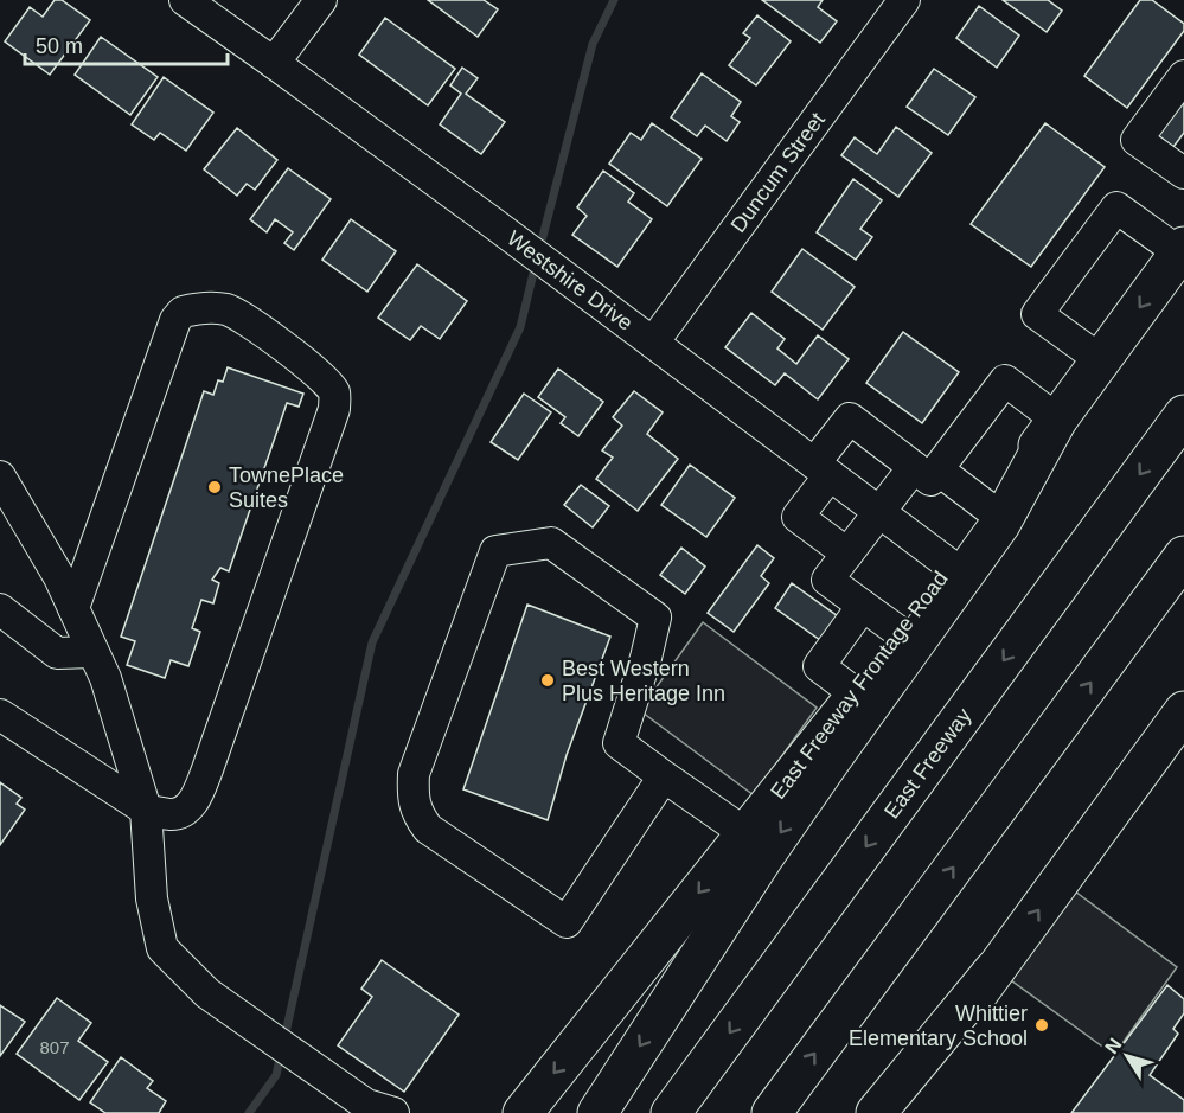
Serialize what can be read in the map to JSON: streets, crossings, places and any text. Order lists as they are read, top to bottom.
{
  "streets": {
    "main road": ["East Freeway Frontage Road", "East Freeway"],
    "street": ["Duncum Street", "Westshire Drive"]
  },
  "crossings": [
    ["Duncum Street", "Westshire Drive"],
    ["Westshire Drive", "East Freeway Frontage Road"]
  ],
  "places": ["TownePlace Suites", "Best Western Plus Heritage Inn", "Whittier Elementary School"],
  "house_numbers": ["807"],
  "scale_bar": "50 m",
  "north": "top left"
}
